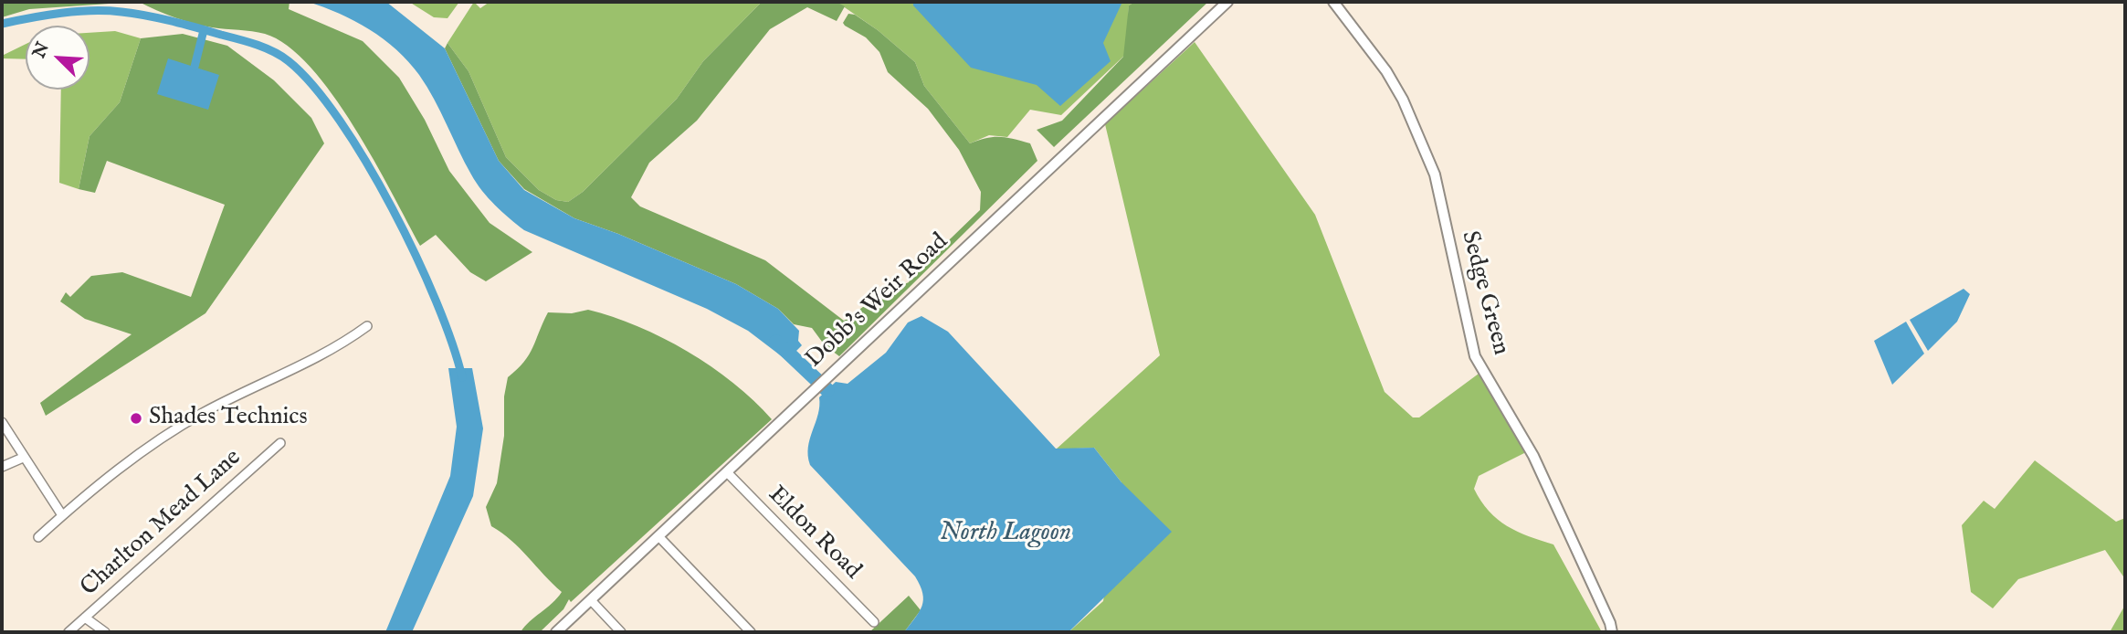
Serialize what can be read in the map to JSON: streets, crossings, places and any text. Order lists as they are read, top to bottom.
{
  "streets": {
    "street": [
      "Sedge Green",
      "Dobb's Weir Road",
      "Charlton Mead Lane",
      "Eldon Road"
    ]
  },
  "crossings": [
    ["Dobb's Weir Road", "Eldon Road"]
  ],
  "water": ["North Lagoon"],
  "places": ["Shades Technics"],
  "north": "top left"
}
